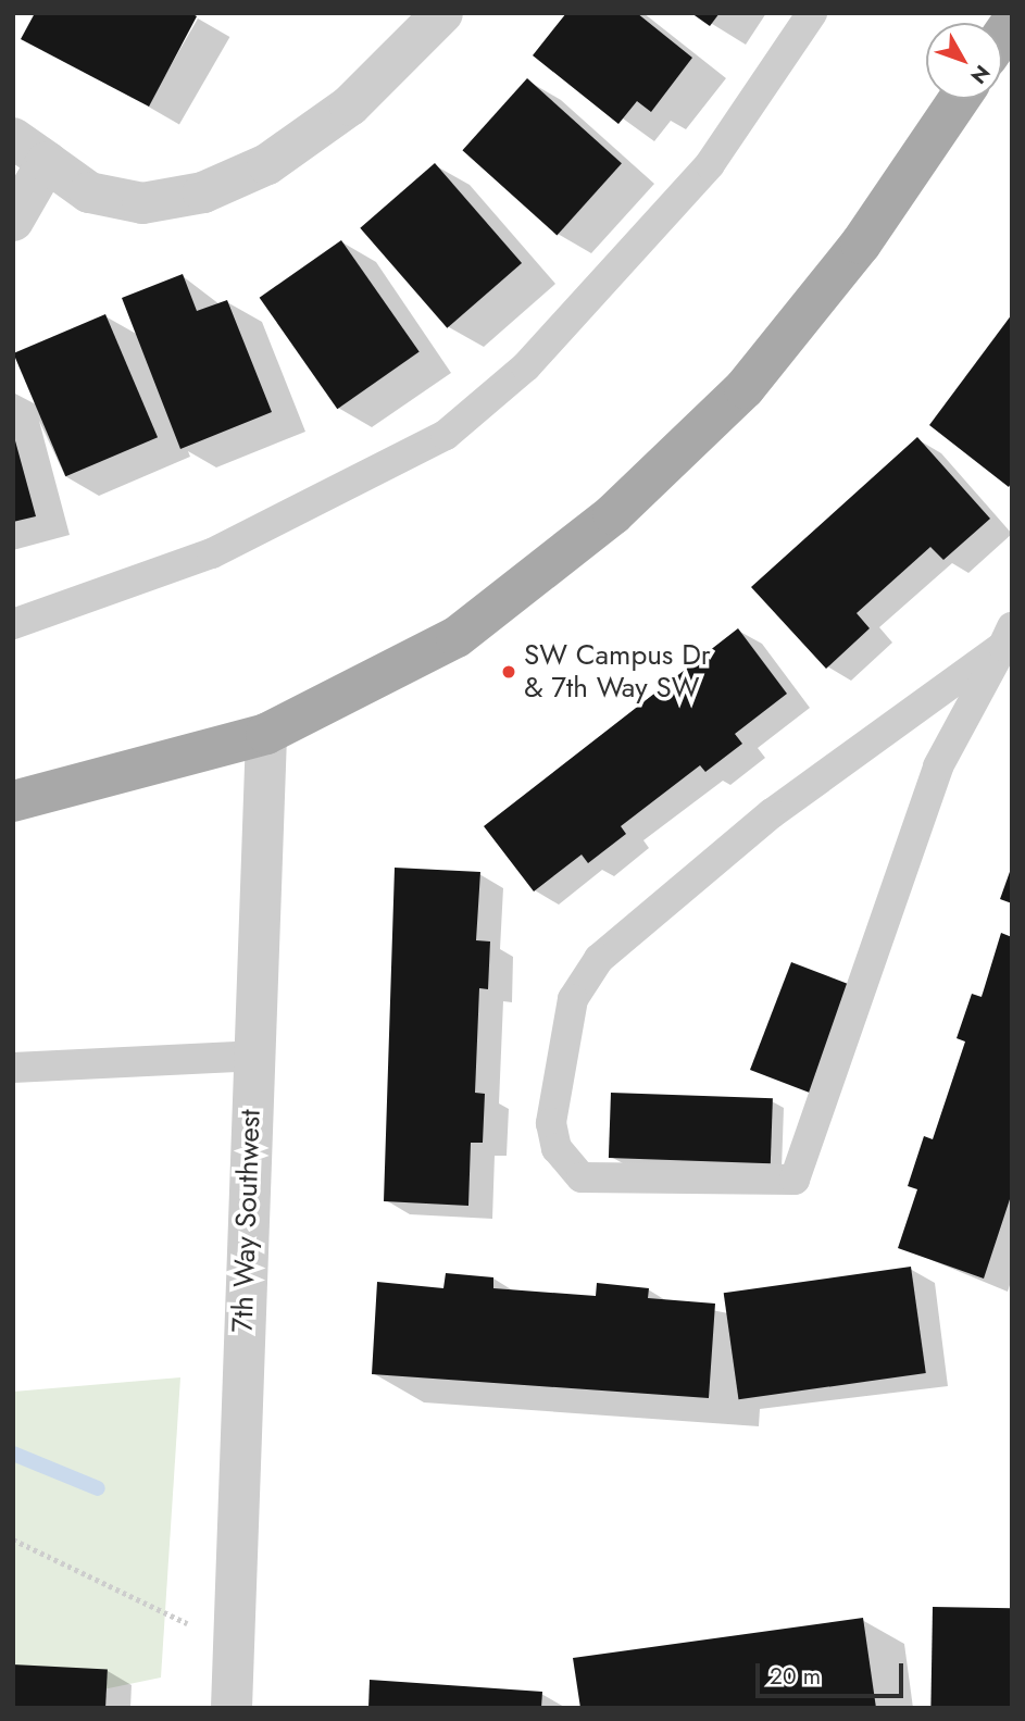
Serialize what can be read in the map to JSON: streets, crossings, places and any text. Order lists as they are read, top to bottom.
{
  "streets": {
    "street": ["7th Way Southwest"]
  },
  "places": ["SW Campus Dr & 7th Way SW"],
  "scale_bar": "20 m",
  "north": "bottom right"
}
